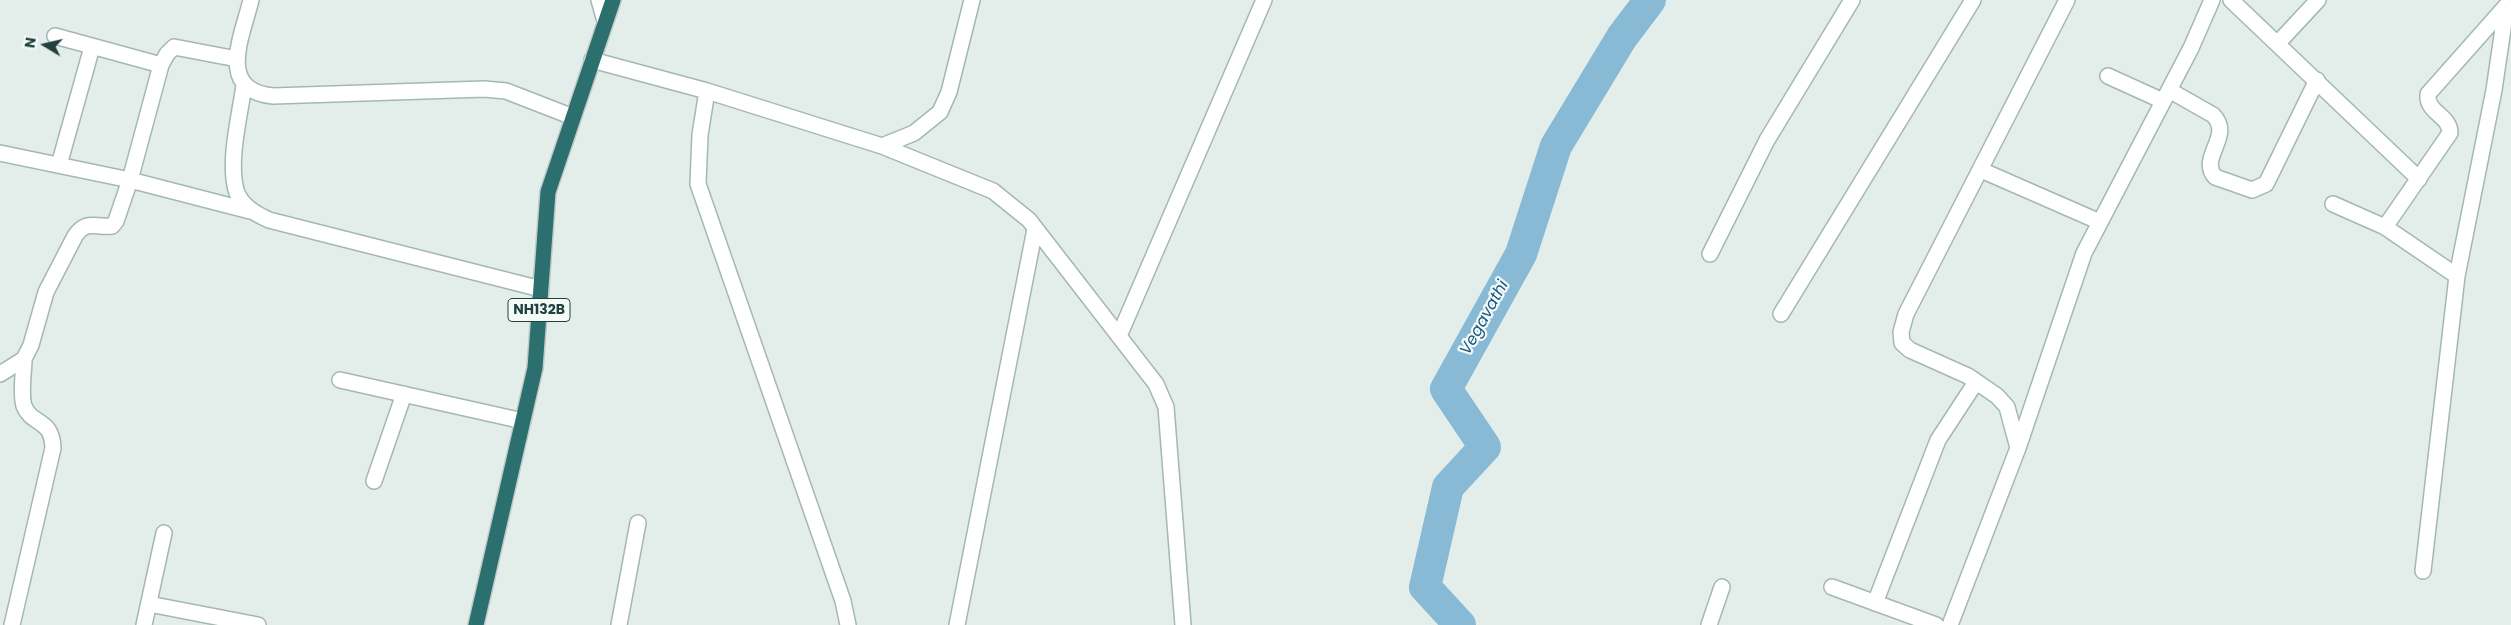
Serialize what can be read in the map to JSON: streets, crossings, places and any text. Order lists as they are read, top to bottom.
{
  "streets": {
    "highway": ["NH132B"]
  },
  "water": ["Vegavathi"],
  "north": "left"
}
